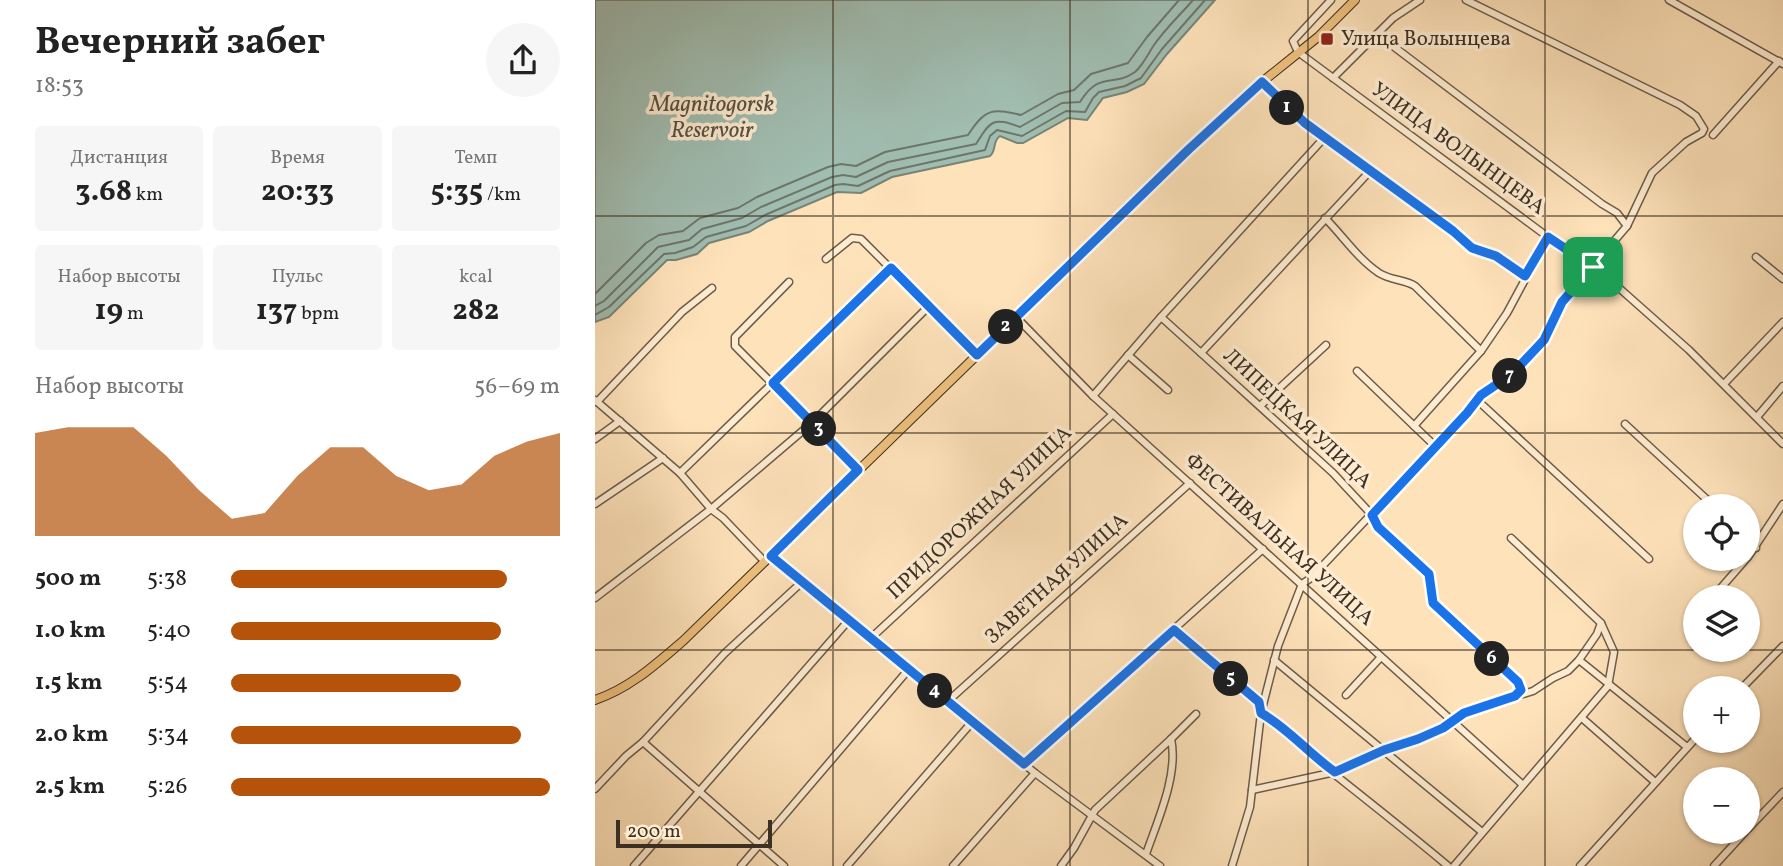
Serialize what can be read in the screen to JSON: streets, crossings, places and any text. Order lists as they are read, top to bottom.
{
  "streets": {
    "street": [
      "УЛИЦА ВОЛЫНЦЕВА",
      "ЛИПЕЦКАЯ УЛИЦА",
      "ПРИДОРОЖНАЯ УЛИЦА",
      "ФЕСТИВАЛЬНАЯ УЛИЦА",
      "ЗАВЕТНАЯ УЛИЦА"
    ]
  },
  "crossings": [
    ["ПРИДОРОЖНАЯ УЛИЦА", "ФЕСТИВАЛЬНАЯ УЛИЦА"],
    ["ФЕСТИВАЛЬНАЯ УЛИЦА", "ЗАВЕТНАЯ УЛИЦА"]
  ],
  "water": ["Magnitogorsk Reservoir"],
  "places": {
    "transit": ["Улица Волынцева"]
  },
  "scale_bar": "200 m",
  "page": {
    "heading": ["Вечерний забег", "18:53"],
    "pins": [
      "1",
      "2",
      "7",
      "3",
      "6",
      "5",
      "4"
    ],
    "stats": [
      ["Дистанция", "3.68 km"],
      ["Время", "20:33"],
      ["Темп", "5:35 /km"],
      ["Набор высоты", "19 m"],
      ["Пульс", "137 bpm"],
      ["kcal", "282"]
    ],
    "chart": ["Набор высоты", "56–69 m"],
    "map_buttons": ["+", "−"],
    "list": [
      {
        "name": "500 m",
        "note": "5:38"
      },
      {
        "name": "1.0 km",
        "note": "5:40"
      },
      {
        "name": "1.5 km",
        "note": "5:54"
      },
      {
        "name": "2.0 km",
        "note": "5:34"
      },
      {
        "name": "2.5 km",
        "note": "5:26"
      }
    ],
    "scale": "200 m"
  }
}
